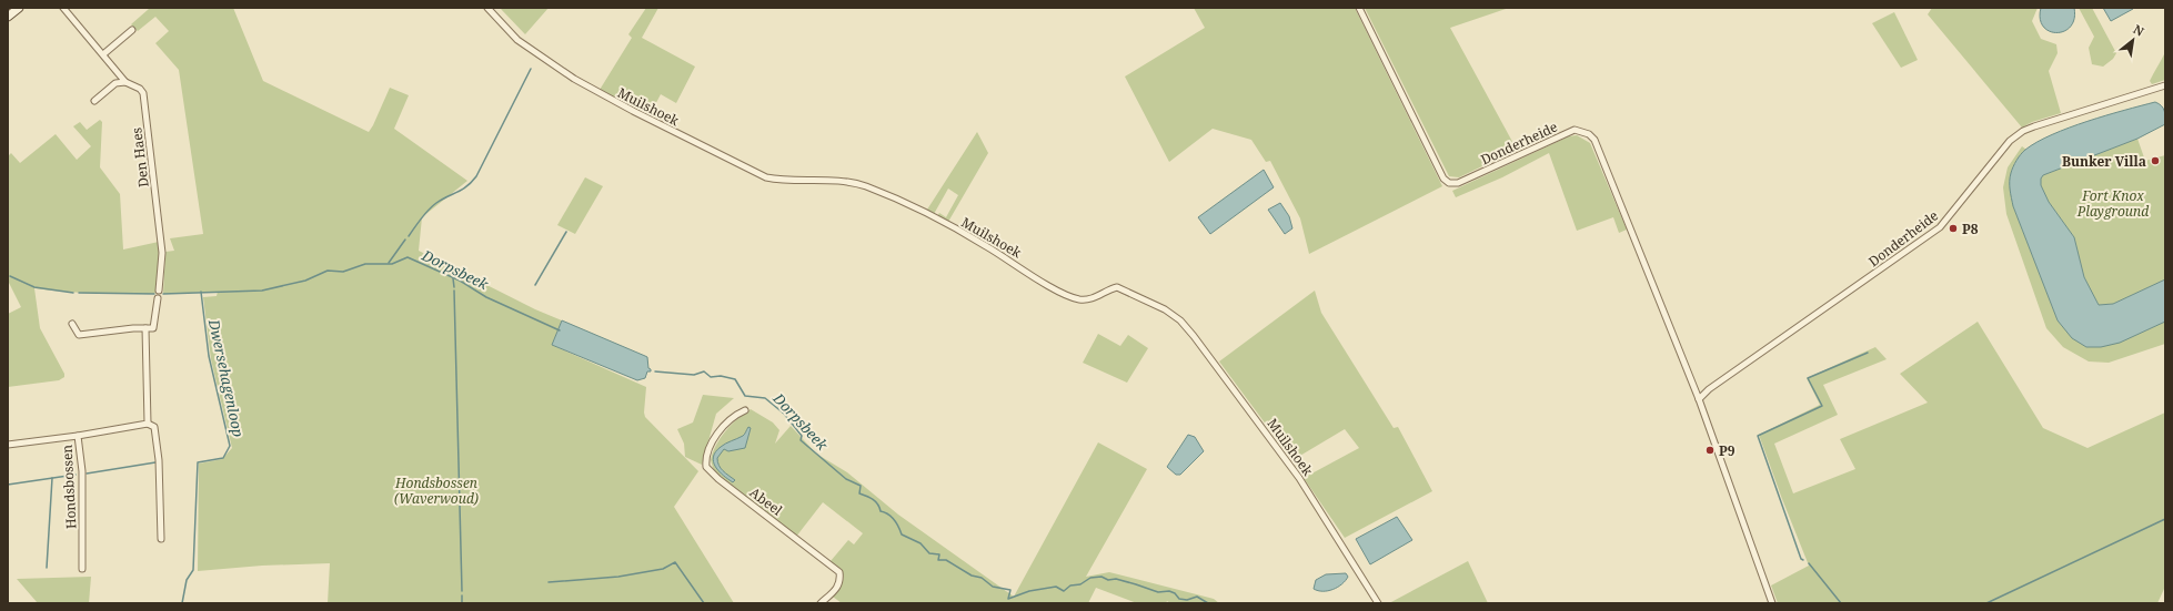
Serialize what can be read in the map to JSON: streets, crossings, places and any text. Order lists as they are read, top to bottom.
{
  "streets": {
    "street": [
      "Muilshoek",
      "Donderheide",
      "Den Haes",
      "Hondsbossen",
      "Abeel"
    ]
  },
  "water": ["Dorpsbeek", "Dwersehagenloop"],
  "parks": ["Fort Knox Playground", "Hondsbossen (Waverwoud)"],
  "places": ["Bunker Villa", "P8", "P9"],
  "north": "top right"
}
